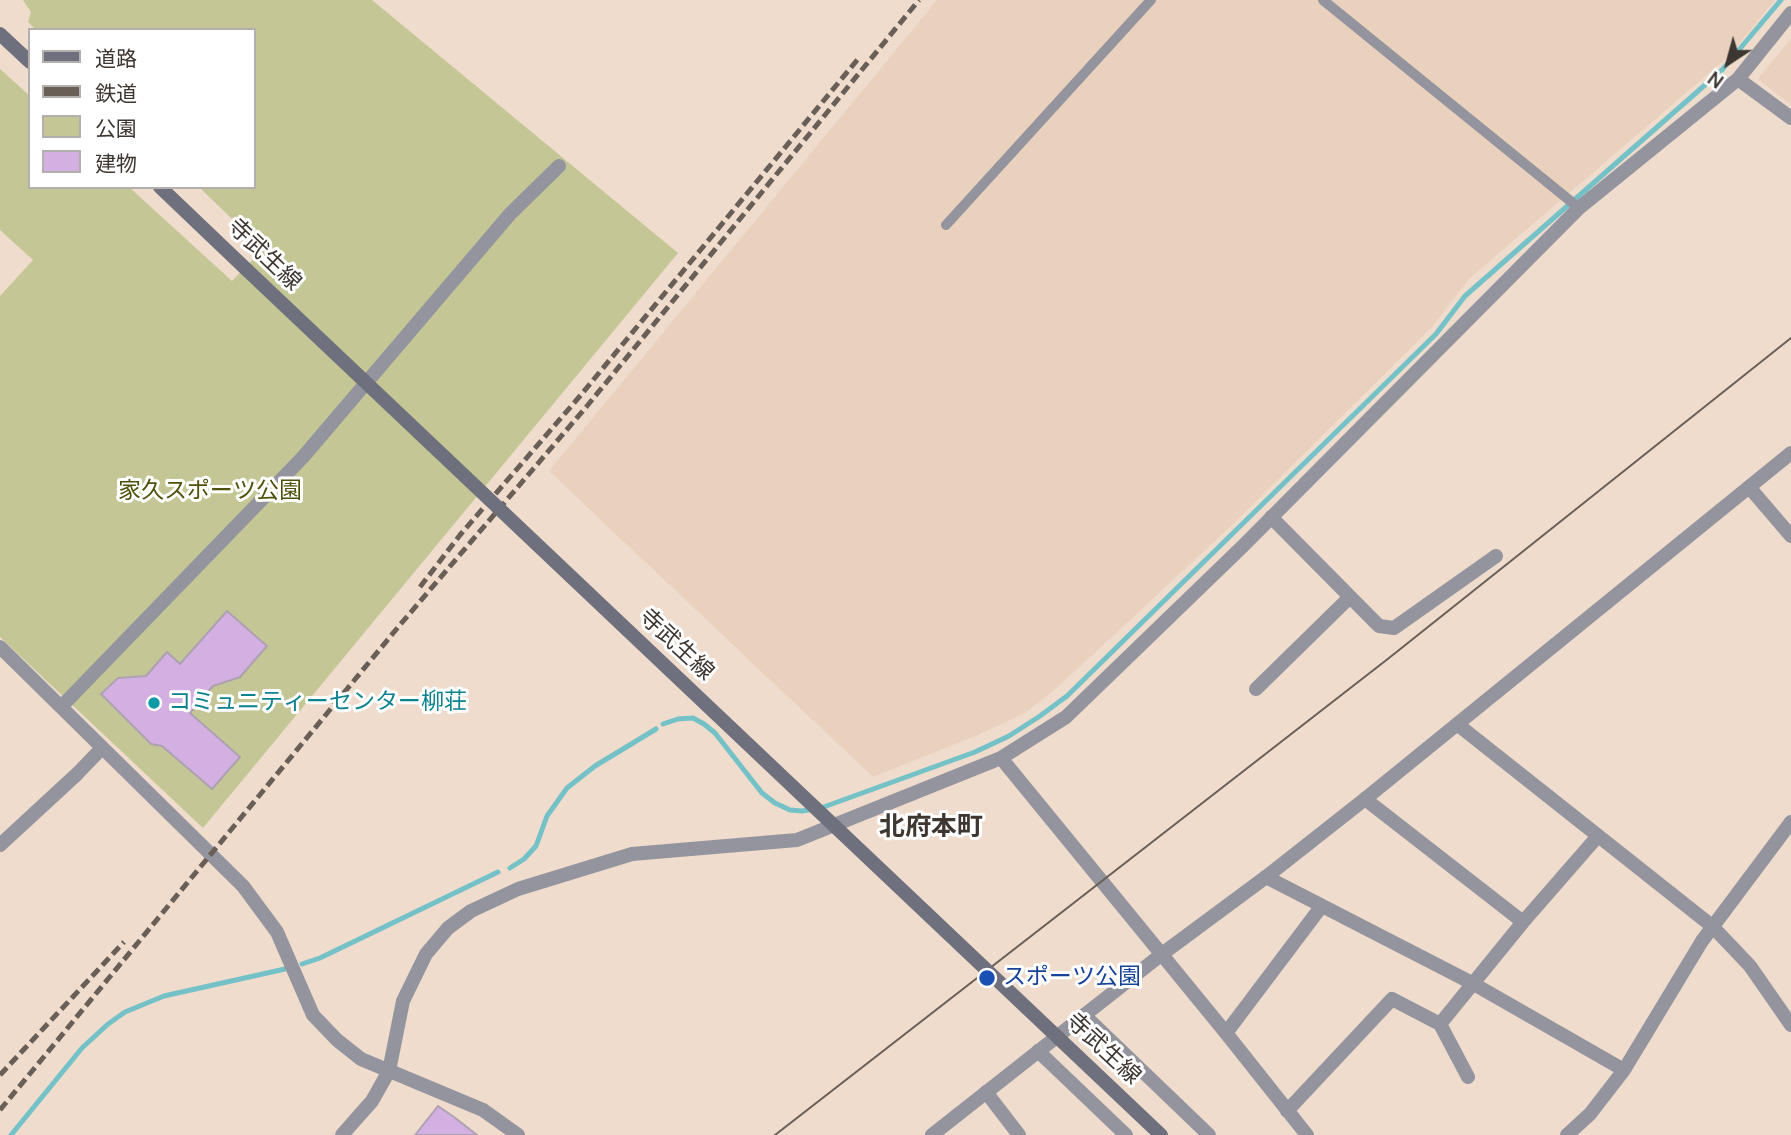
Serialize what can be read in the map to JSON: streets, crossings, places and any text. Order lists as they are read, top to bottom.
{
  "streets": {
    "main road": ["寺武生線"]
  },
  "districts": ["北府本町"],
  "parks": ["家久スポーツ公園"],
  "places": ["コミュニティーセンター柳荘", "スポーツ公園"],
  "legend": [
    "道路",
    "鉄道",
    "公園",
    "建物"
  ],
  "north": "bottom left"
}
